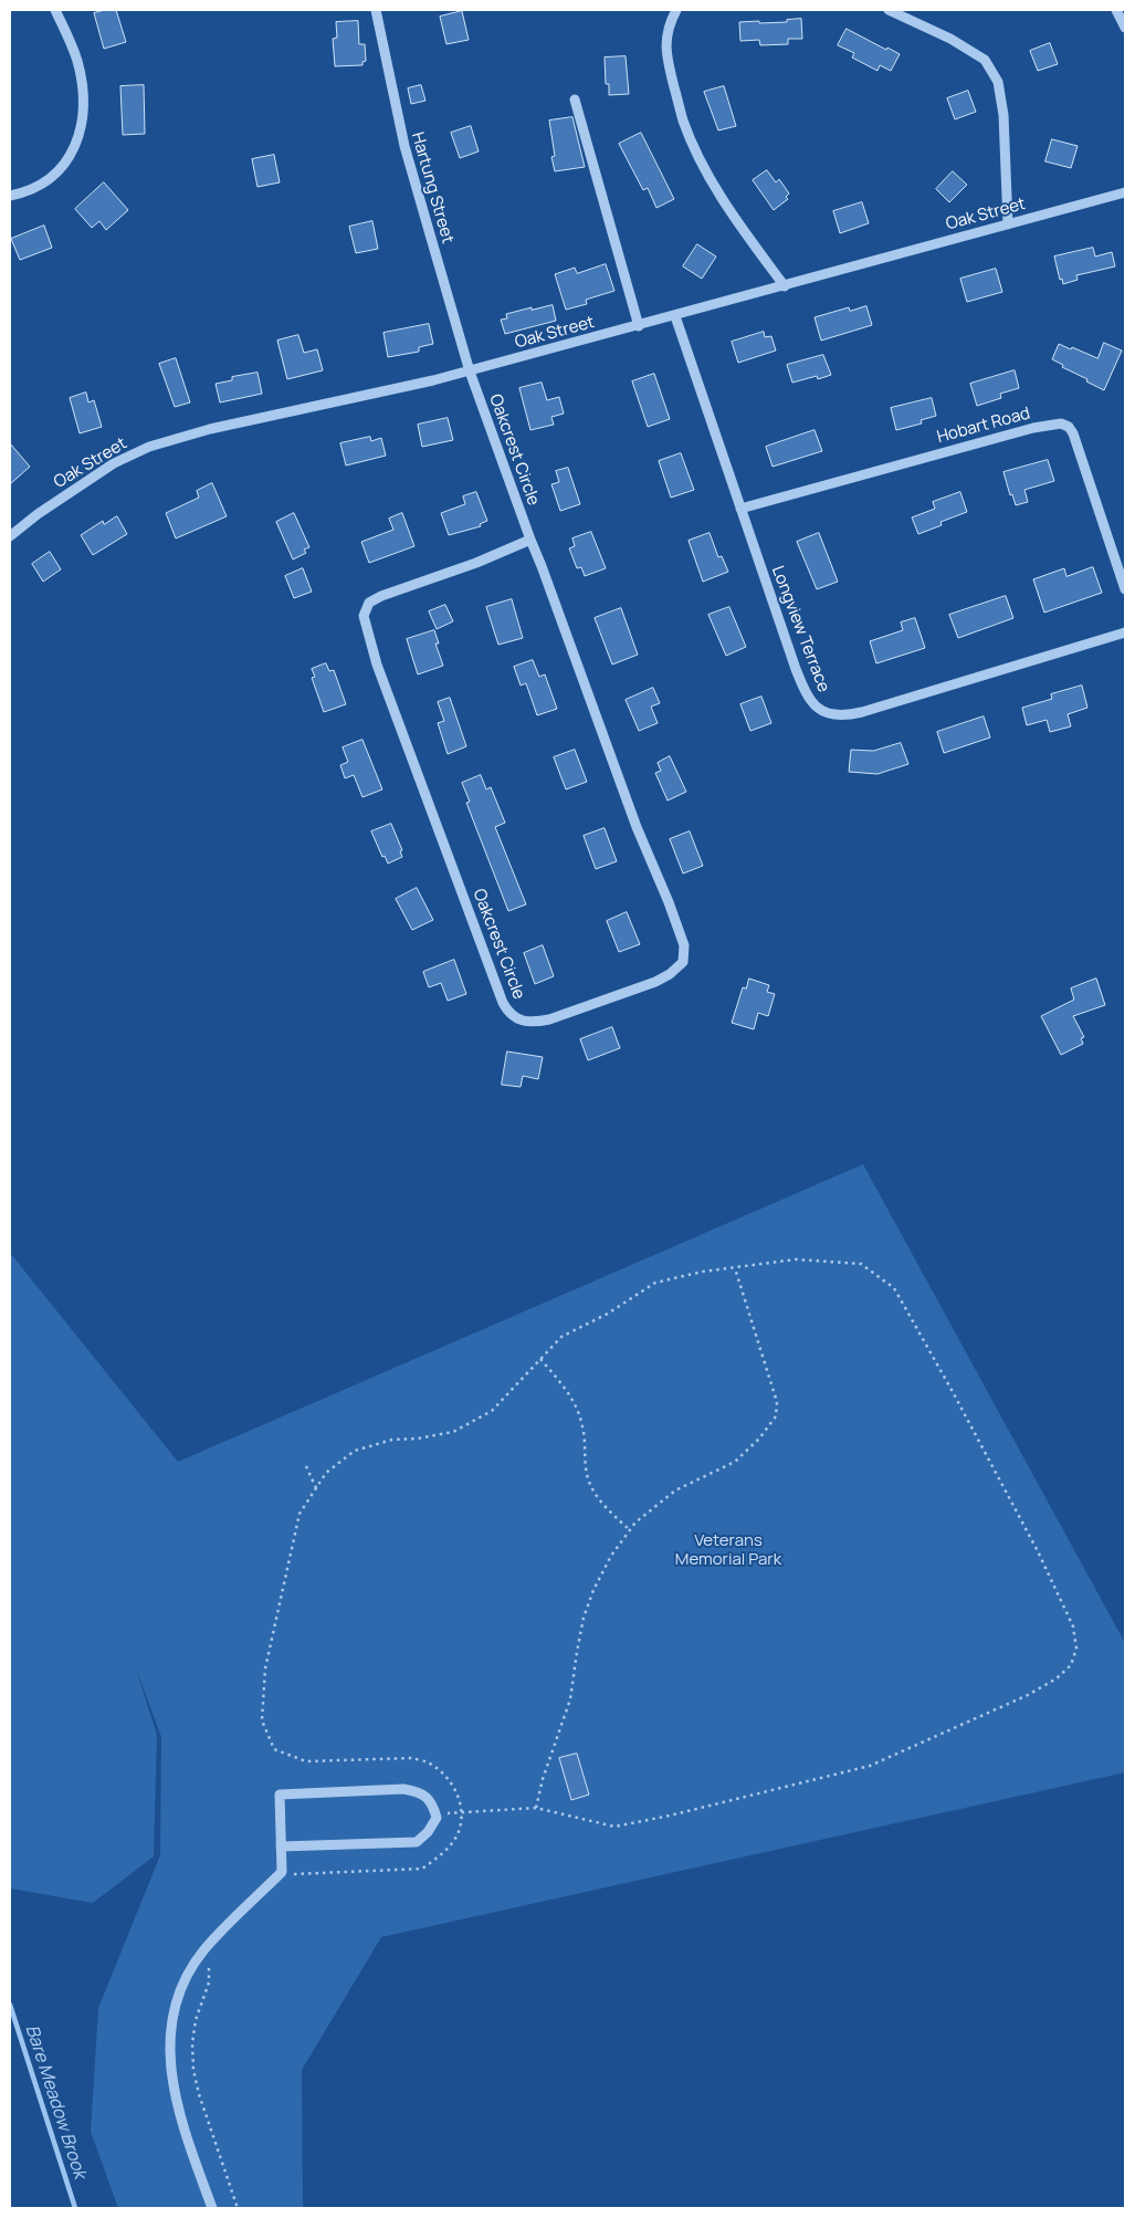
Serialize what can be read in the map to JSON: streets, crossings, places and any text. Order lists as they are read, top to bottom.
{
  "streets": {
    "street": [
      "Hartung Street",
      "Oak Street",
      "Hobart Road",
      "Oakcrest Circle",
      "Longview Terrace"
    ]
  },
  "crossings": [
    ["Hartung Street", "Oak Street"],
    ["Hartung Street", "Oakcrest Circle"],
    ["Oak Street", "Oakcrest Circle"],
    ["Oak Street", "Longview Terrace"],
    ["Hobart Road", "Longview Terrace"]
  ],
  "water": ["Bare Meadow Brook"],
  "parks": ["Veterans Memorial Park"]
}
